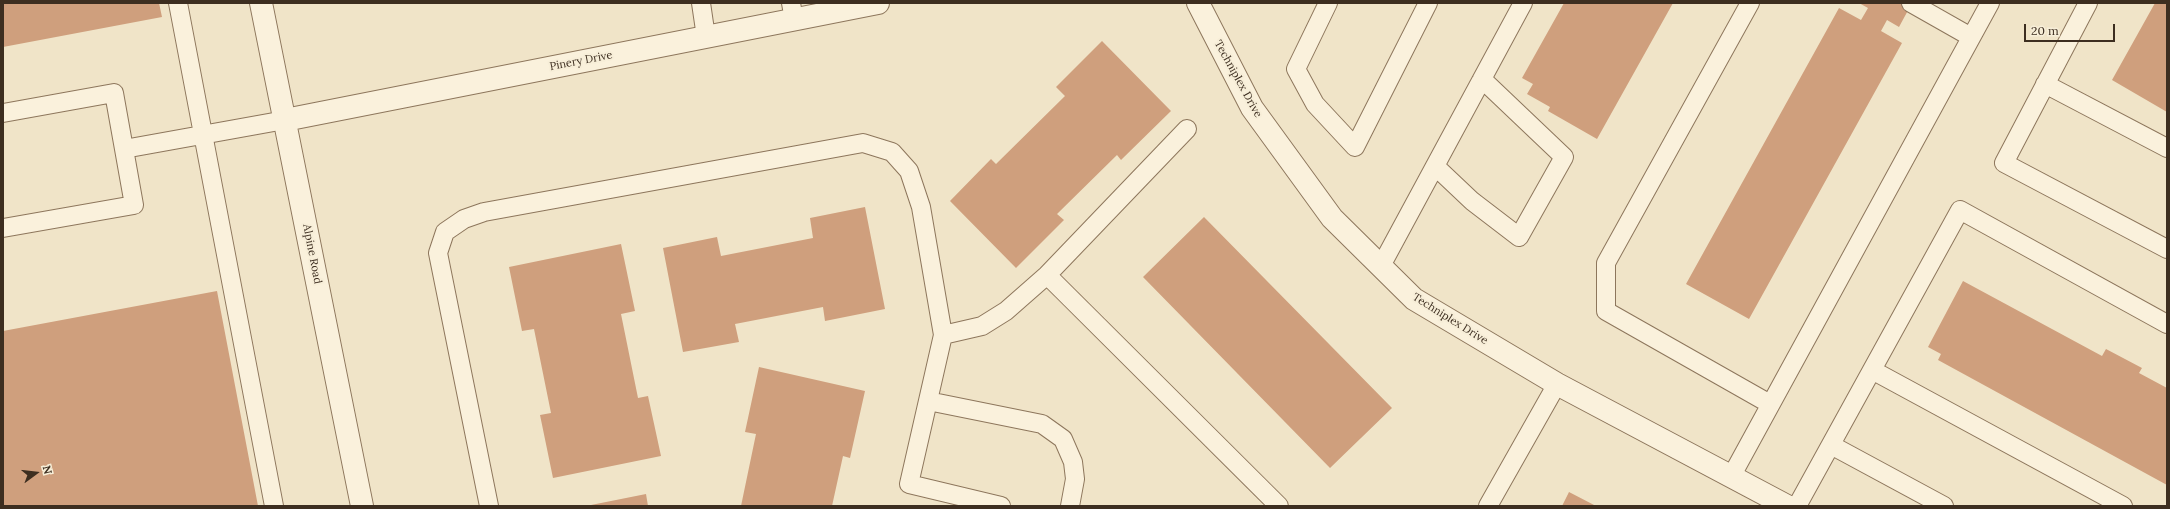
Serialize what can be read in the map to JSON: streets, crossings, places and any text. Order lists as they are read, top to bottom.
{
  "streets": {
    "street": ["Pinery Drive", "Techniplex Drive", "Alpine Road"]
  },
  "crossings": [
    ["Pinery Drive", "Alpine Road"]
  ],
  "scale_bar": "20 m",
  "north": "right"
}
